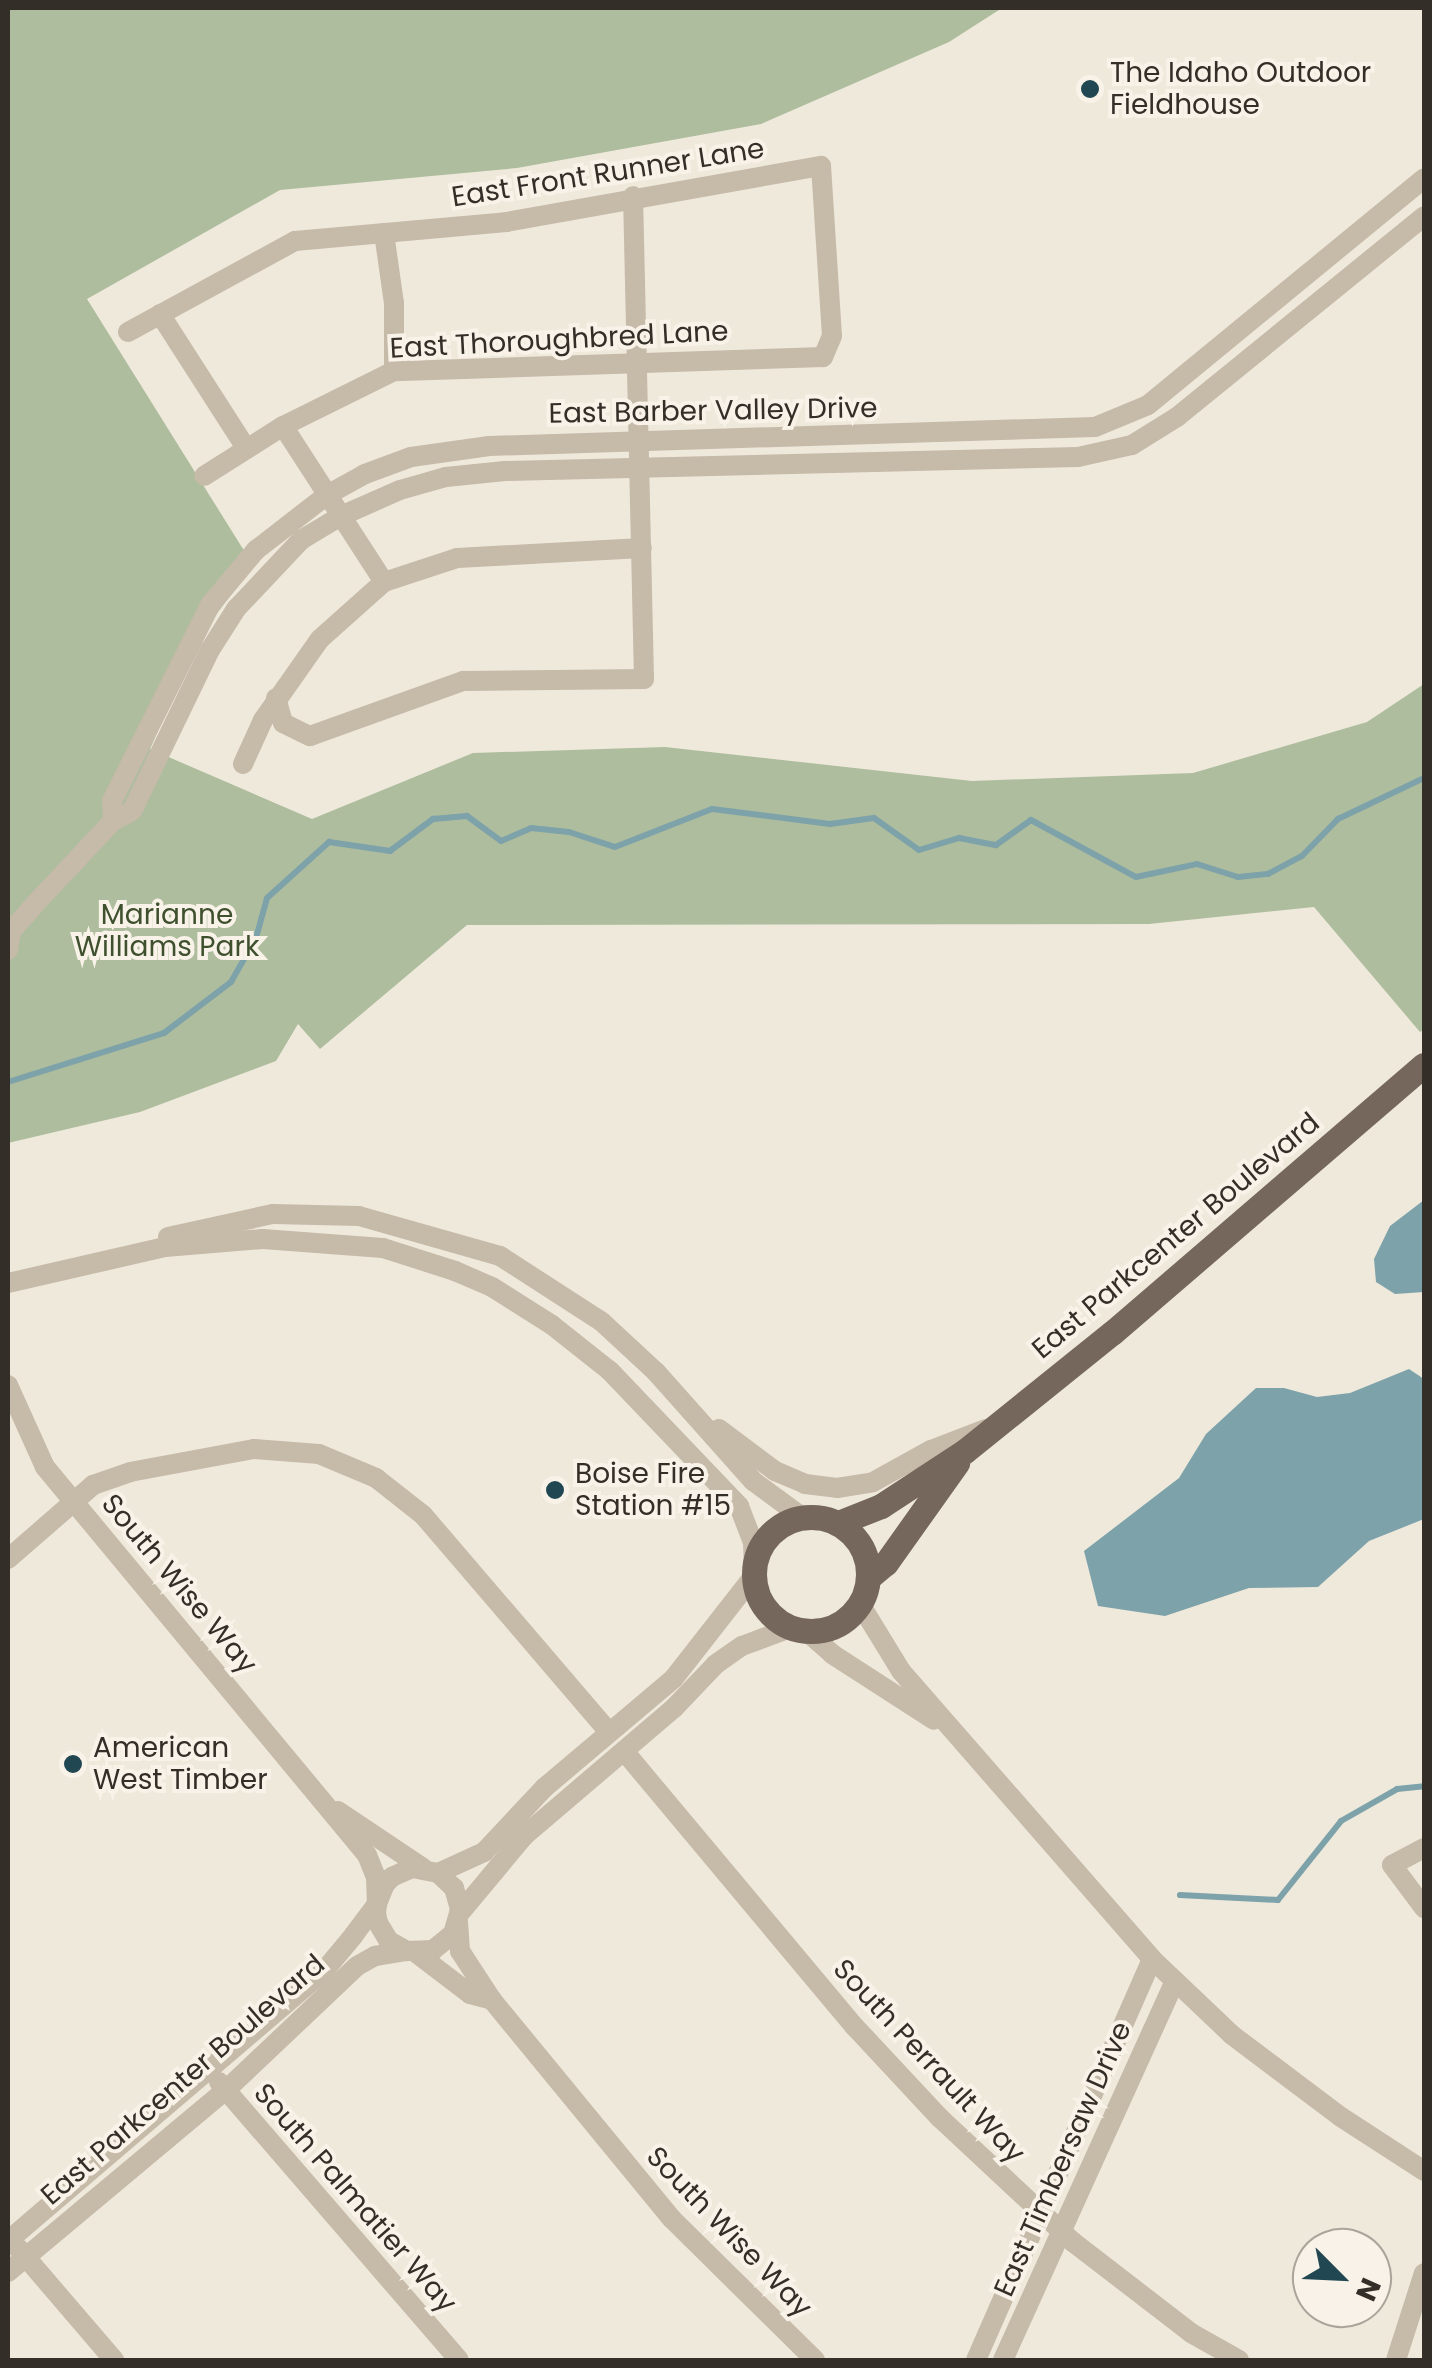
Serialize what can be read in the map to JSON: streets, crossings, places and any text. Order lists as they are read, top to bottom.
{
  "streets": {
    "main road": ["East Parkcenter Boulevard"],
    "street": [
      "East Front Runner Lane",
      "East Thoroughbred Lane",
      "East Barber Valley Drive",
      "South Wise Way",
      "South Perrault Way",
      "East Timbersaw Drive",
      "South Palmatier Way"
    ]
  },
  "crossings": [
    ["East Front Runner Lane", "East Thoroughbred Lane"],
    ["East Parkcenter Boulevard", "South Wise Way"],
    ["East Parkcenter Boulevard", "South Palmatier Way"],
    ["South Perrault Way", "East Timbersaw Drive"]
  ],
  "parks": ["Marianne Williams Park"],
  "places": ["The Idaho Outdoor Fieldhouse", "Boise Fire Station #15", "American West Timber"],
  "north": "bottom right"
}
